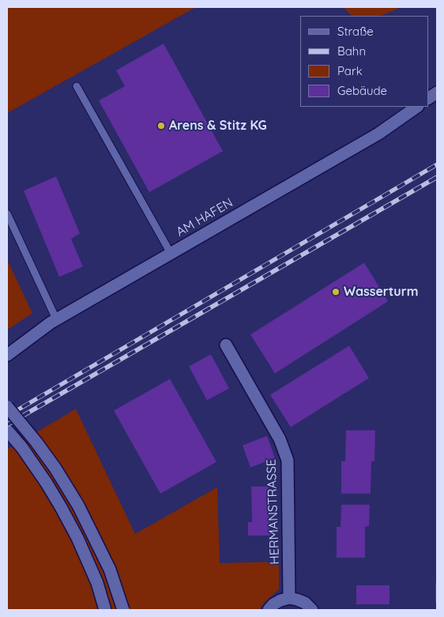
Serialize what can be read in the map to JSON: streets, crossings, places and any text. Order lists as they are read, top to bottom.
{
  "streets": {
    "street": ["AM HAFEN", "HERMANSTRASSE"]
  },
  "places": ["Arens & Stitz KG", "Wasserturm"],
  "legend": [
    "Straße",
    "Bahn",
    "Park",
    "Gebäude"
  ]
}
